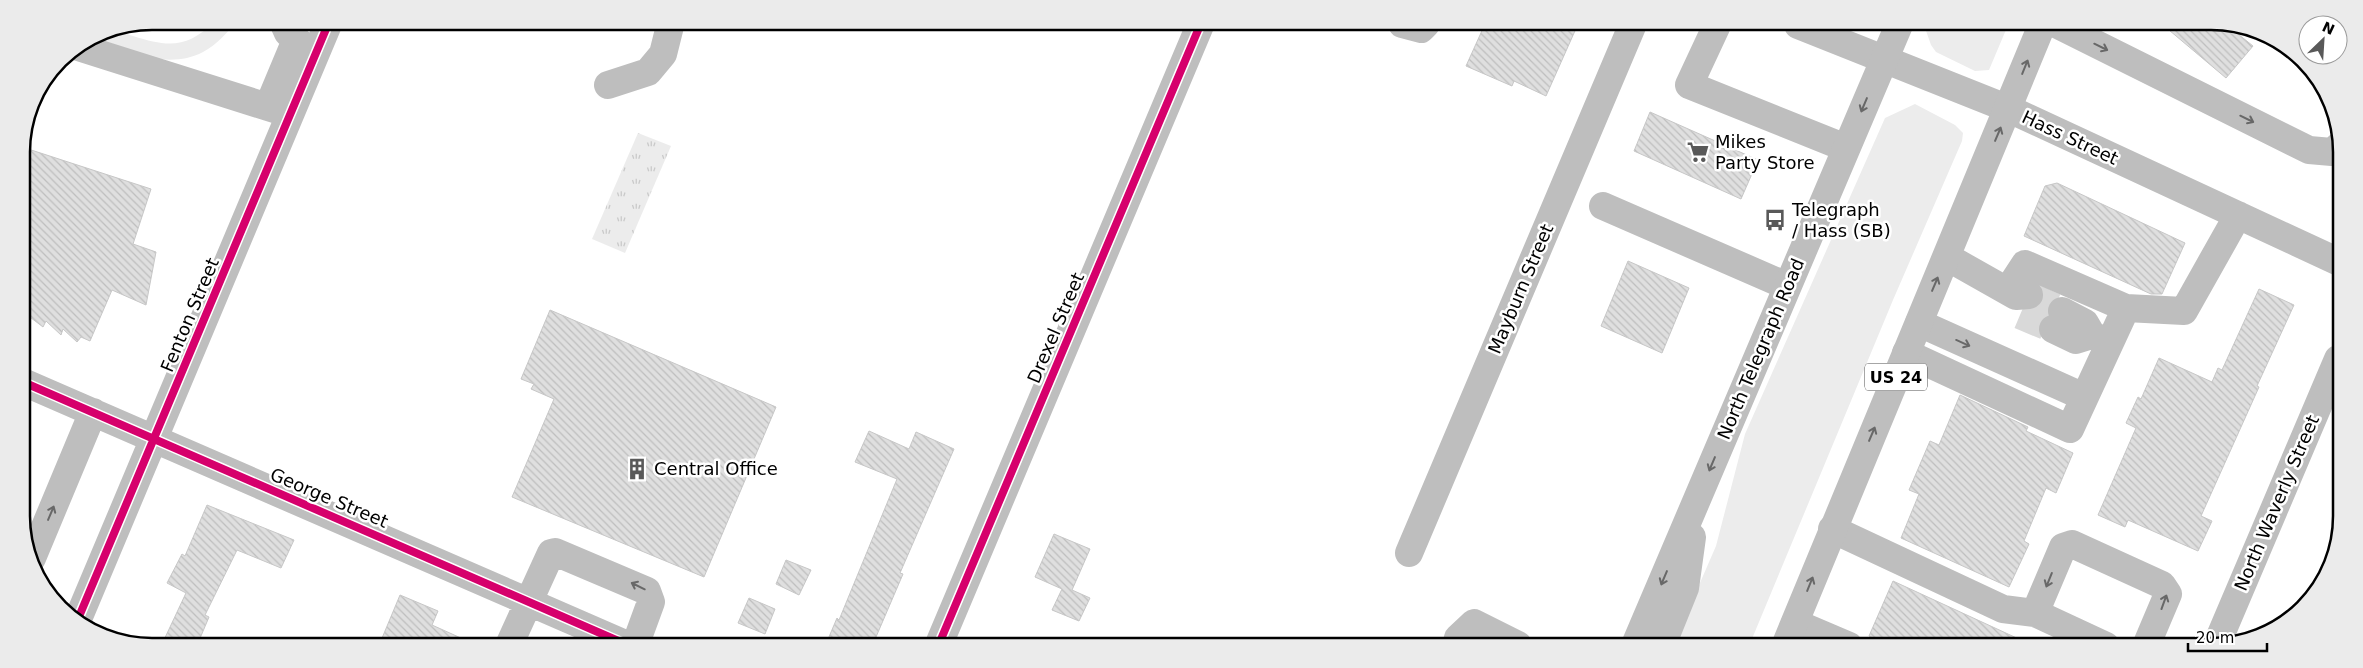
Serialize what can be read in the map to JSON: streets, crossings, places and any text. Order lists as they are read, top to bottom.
{
  "streets": {
    "street": [
      "Hass Street",
      "Mayburn Street",
      "Fenton Street",
      "Drexel Street",
      "North Telegraph Road",
      "US 24",
      "George Street",
      "North Waverly Street"
    ]
  },
  "crossings": [
    ["Hass Street", "North Telegraph Road"],
    ["Hass Street", "US 24"],
    ["Fenton Street", "George Street"]
  ],
  "places": {
    "supermarket": ["Mikes Party Store"],
    "bus stop": ["Telegraph / Hass (SB)"],
    "building": ["Central Office"]
  },
  "scale_bar": "20 m",
  "north": "top right"
}
